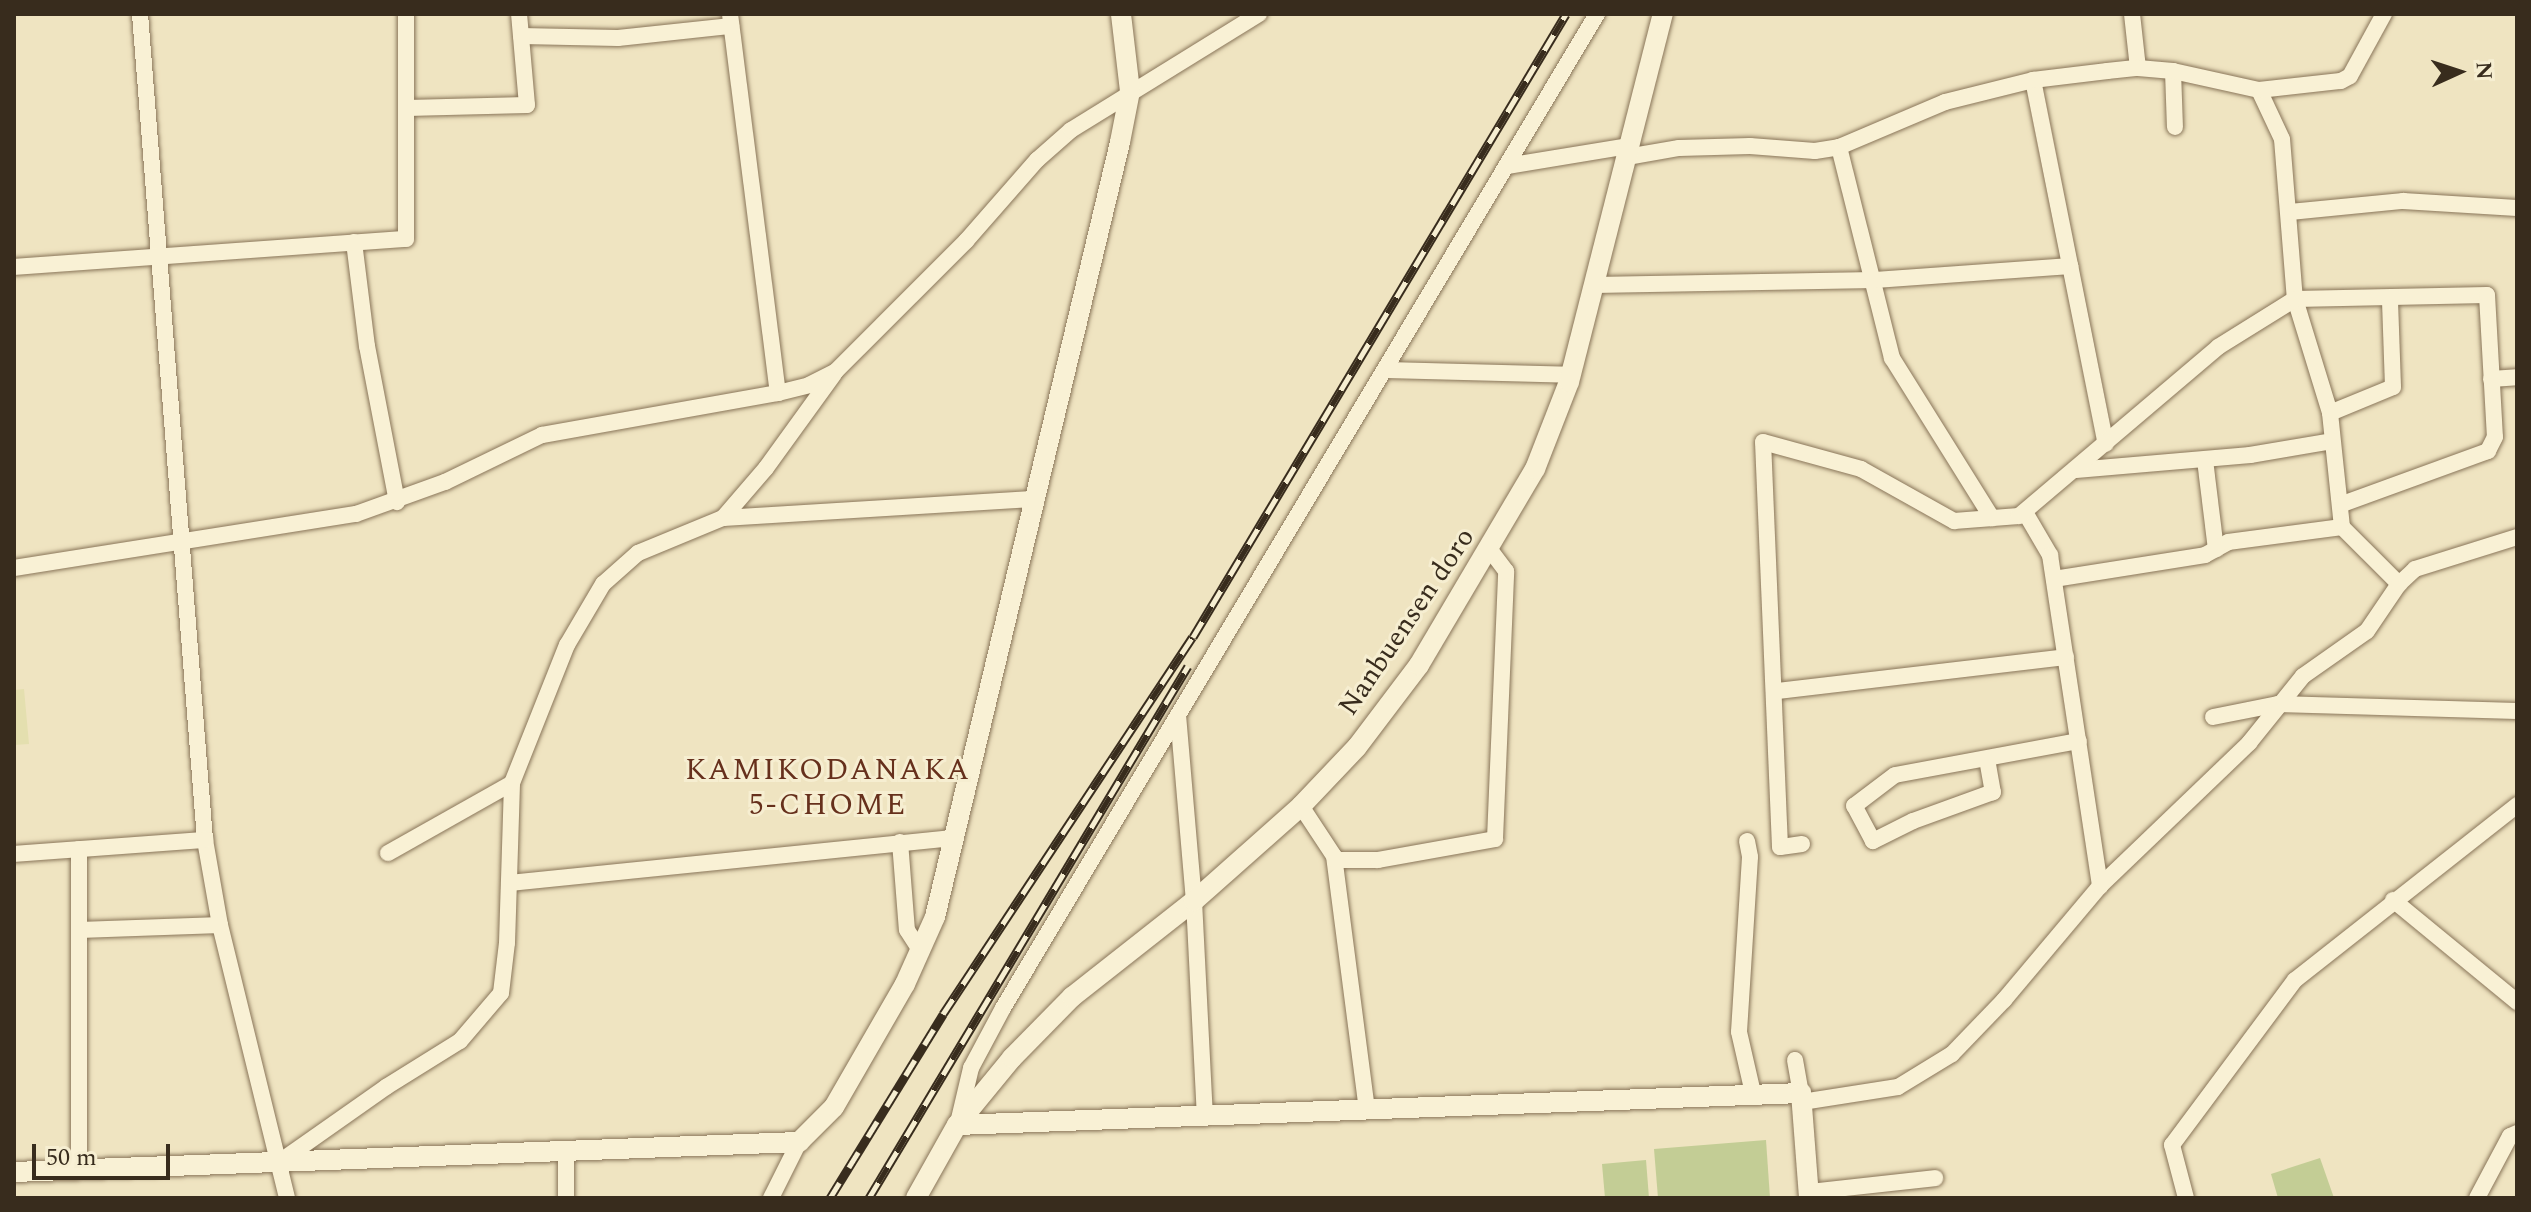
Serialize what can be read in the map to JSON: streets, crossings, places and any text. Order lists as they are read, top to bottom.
{
  "streets": {
    "street": ["Nanbuensen doro"]
  },
  "districts": ["KAMIKODANAKA 5-CHOME"],
  "scale_bar": "50 m",
  "north": "right"
}
